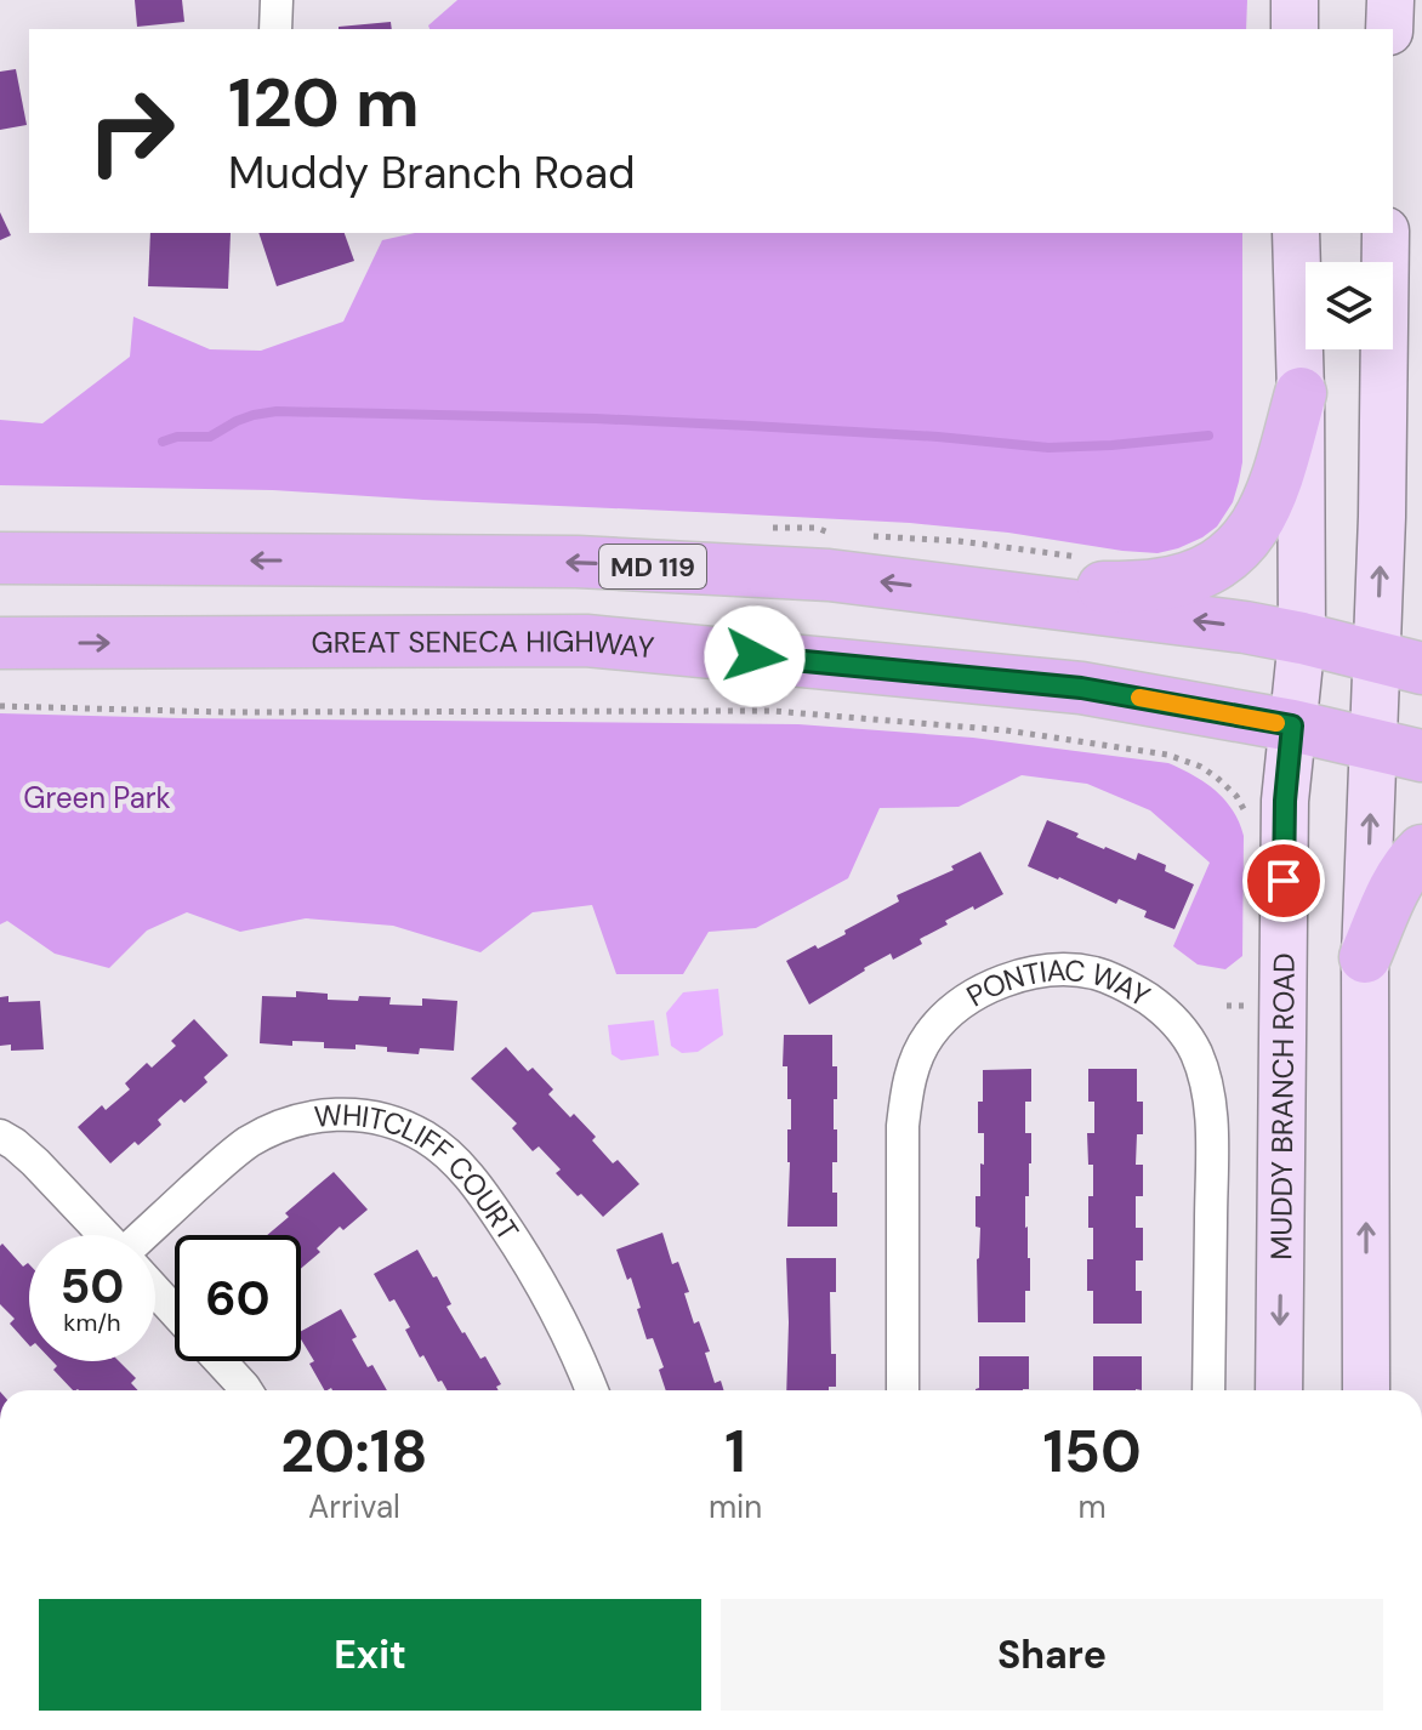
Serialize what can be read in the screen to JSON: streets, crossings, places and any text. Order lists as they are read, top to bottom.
{
  "streets": {
    "main road": ["MD 119", "GREAT SENECA HIGHWAY", "MUDDY BRANCH ROAD"],
    "street": ["PONTIAC WAY", "WHITCLIFF COURT"]
  },
  "crossings": [
    ["MD 119", "MUDDY BRANCH ROAD"],
    ["GREAT SENECA HIGHWAY", "MUDDY BRANCH ROAD"]
  ],
  "parks": ["Green Park"],
  "page": {
    "turn": ["120 m", "Muddy Branch Road"],
    "speed": "50 km/h",
    "limit": "60",
    "eta": [
      "20:18",
      "Arrival",
      "1",
      "min",
      "150",
      "m"
    ],
    "buttons": ["Exit", "Share"]
  }
}
